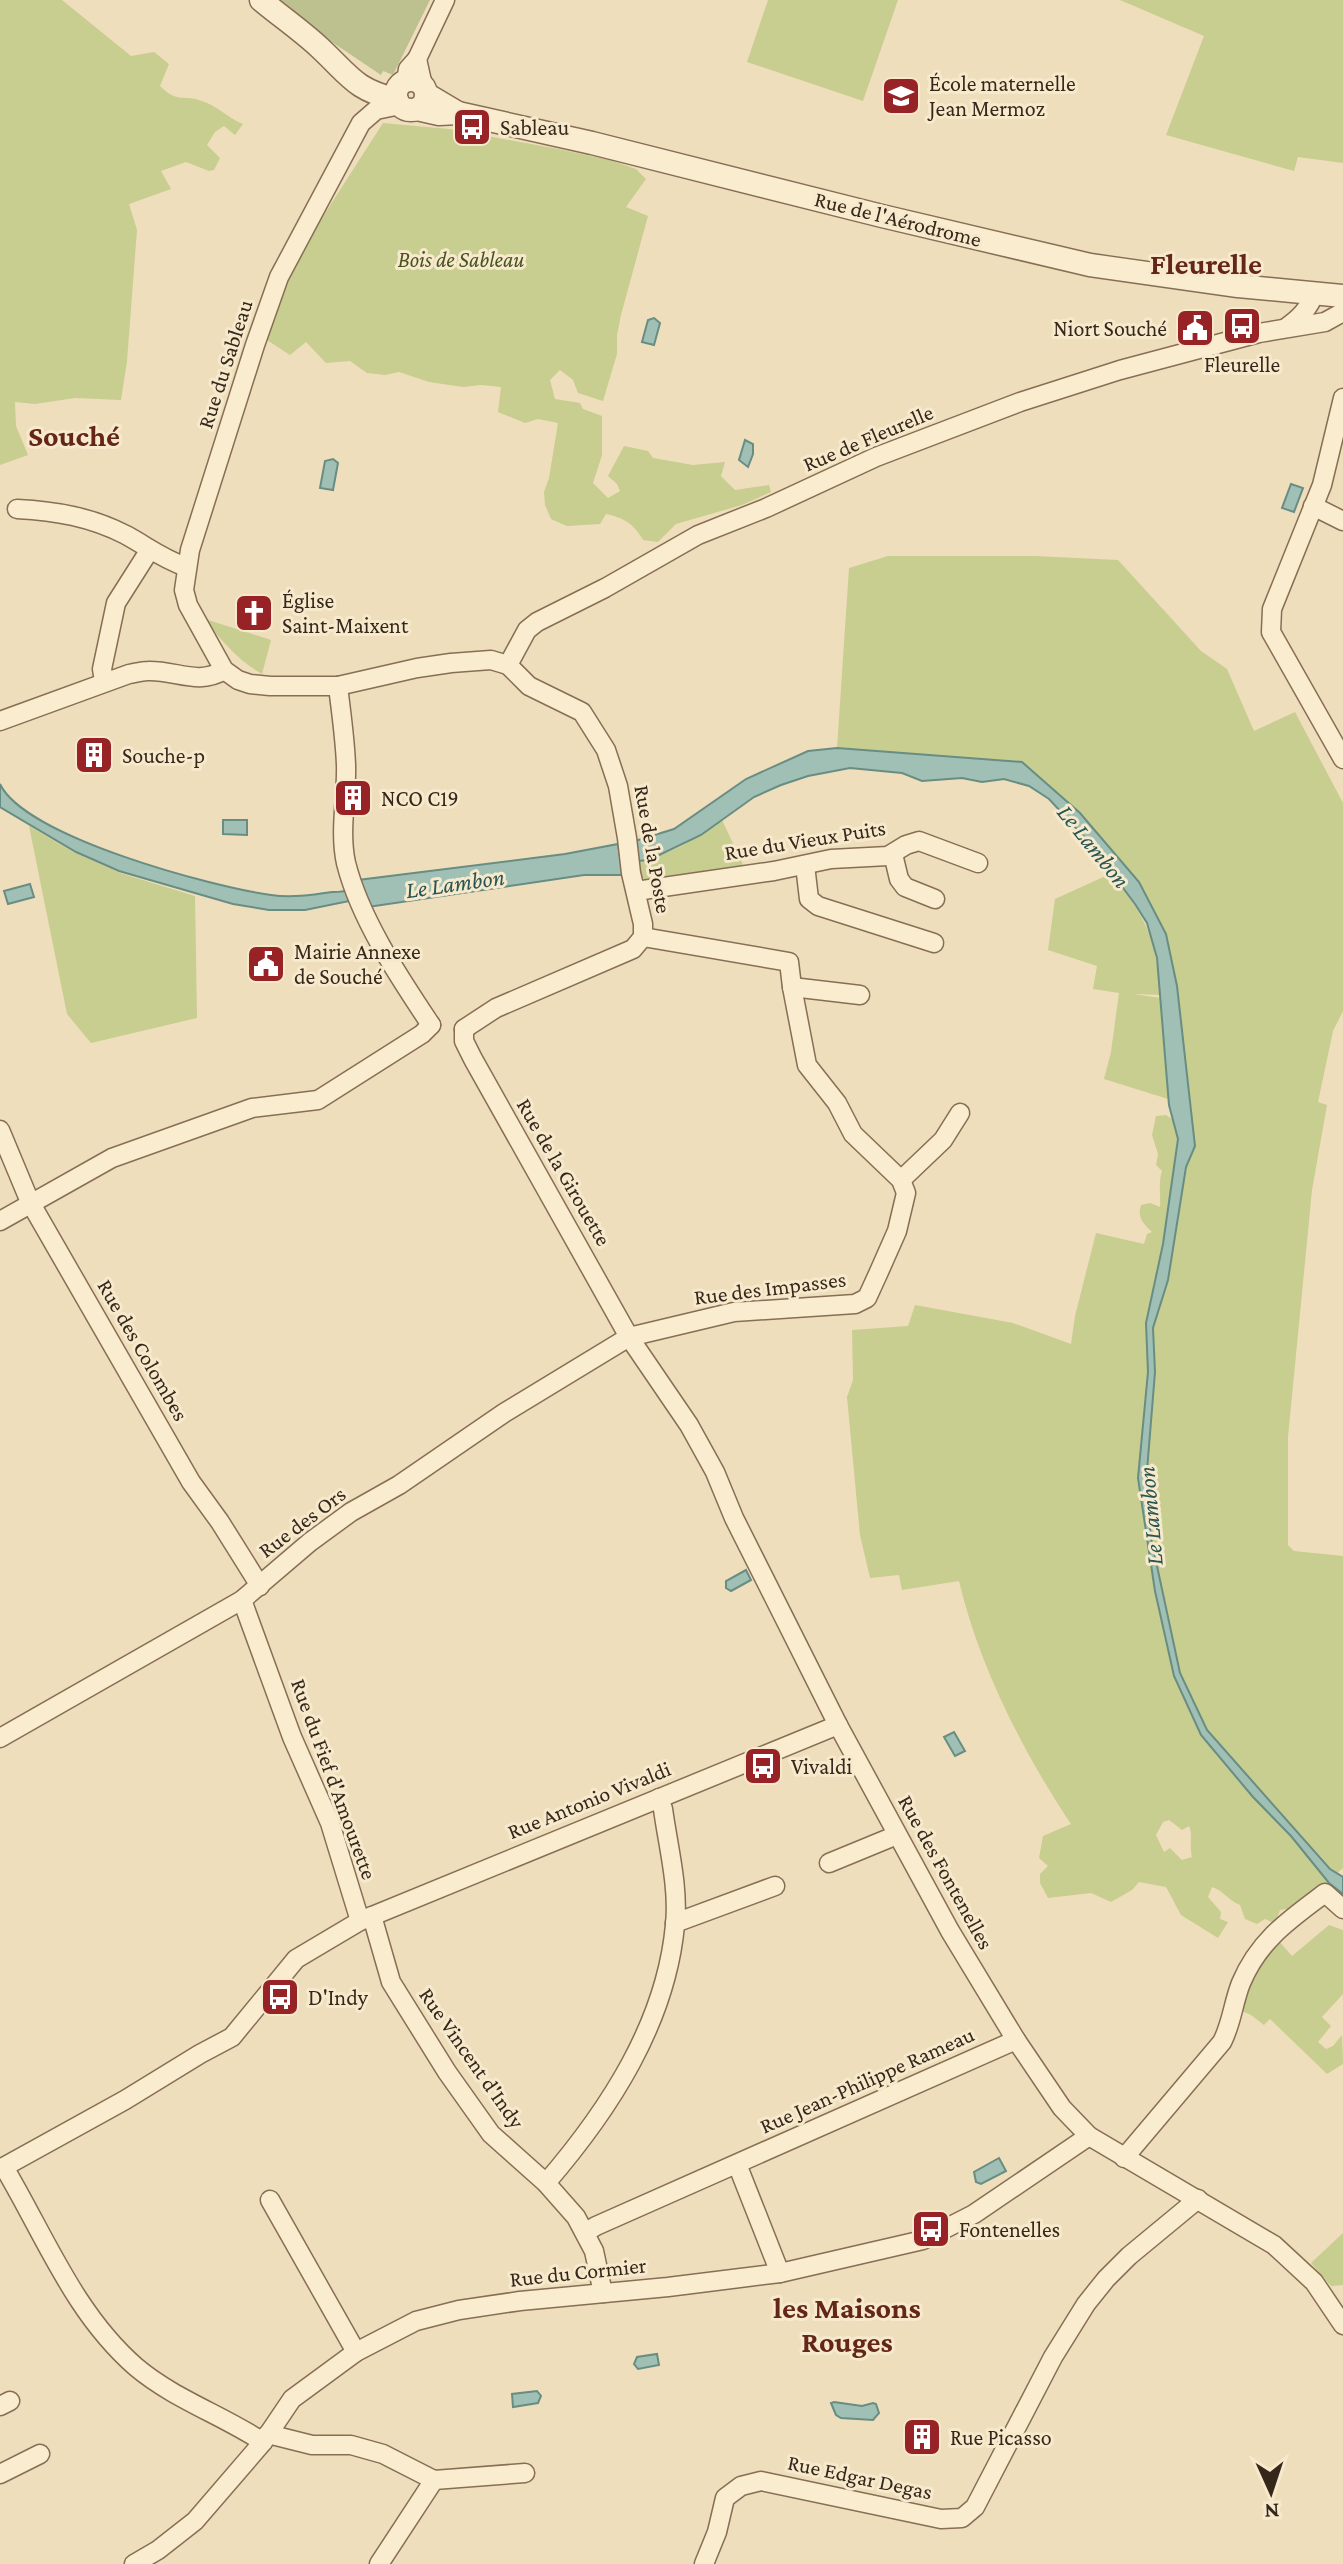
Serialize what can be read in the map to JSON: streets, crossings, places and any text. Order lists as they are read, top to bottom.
{
  "streets": {
    "street": [
      "Rue de l'Aérodrome",
      "Rue du Sableau",
      "Rue de Fleurelle",
      "Rue du Vieux Puits",
      "Rue de la Poste",
      "Rue de la Girouette",
      "Rue des Impasses",
      "Rue des Colombes",
      "Rue des Ors",
      "Rue du Fief d'Amourette",
      "Rue Antonio Vivaldi",
      "Rue des Fontenelles",
      "Rue Vincent d'Indy",
      "Rue Jean-Philippe Rameau",
      "Rue du Cormier",
      "Rue Edgar Degas"
    ]
  },
  "crossings": [
    ["Rue de l'Aérodrome", "Rue du Sableau"],
    ["Rue de Fleurelle", "Rue de la Poste"],
    ["Rue du Vieux Puits", "Rue de la Poste"],
    ["Rue de la Poste", "Rue de la Girouette"],
    ["Rue de la Girouette", "Rue des Impasses"],
    ["Rue de la Girouette", "Rue des Ors"],
    ["Rue de la Girouette", "Rue des Fontenelles"],
    ["Rue des Impasses", "Rue des Ors"],
    ["Rue des Impasses", "Rue des Fontenelles"],
    ["Rue des Colombes", "Rue des Ors"],
    ["Rue des Ors", "Rue du Fief d'Amourette"],
    ["Rue des Ors", "Rue des Fontenelles"],
    ["Rue du Fief d'Amourette", "Rue Antonio Vivaldi"],
    ["Rue du Fief d'Amourette", "Rue Vincent d'Indy"],
    ["Rue Antonio Vivaldi", "Rue des Fontenelles"],
    ["Rue Antonio Vivaldi", "Rue Vincent d'Indy"],
    ["Rue des Fontenelles", "Rue Jean-Philippe Rameau"],
    ["Rue des Fontenelles", "Rue du Cormier"],
    ["Rue des Fontenelles", "Rue Edgar Degas"],
    ["Rue Vincent d'Indy", "Rue Jean-Philippe Rameau"],
    ["Rue Vincent d'Indy", "Rue du Cormier"]
  ],
  "districts": ["Fleurelle", "Souché", "les Maisons Rouges"],
  "water": ["Le Lambon"],
  "parks": ["Bois de Sableau"],
  "places": {
    "school or university": ["École maternelle Jean Mermoz"],
    "bus stop": [
      "Sableau",
      "Fleurelle",
      "Vivaldi",
      "D'Indy",
      "Fontenelles"
    ],
    "public building": ["Niort Souché", "Mairie Annexe de Souché"],
    "church": ["Église Saint-Maixent"],
    "building": ["Souche-p", "NCO C19", "Rue Picasso"]
  },
  "north": "bottom"
}
